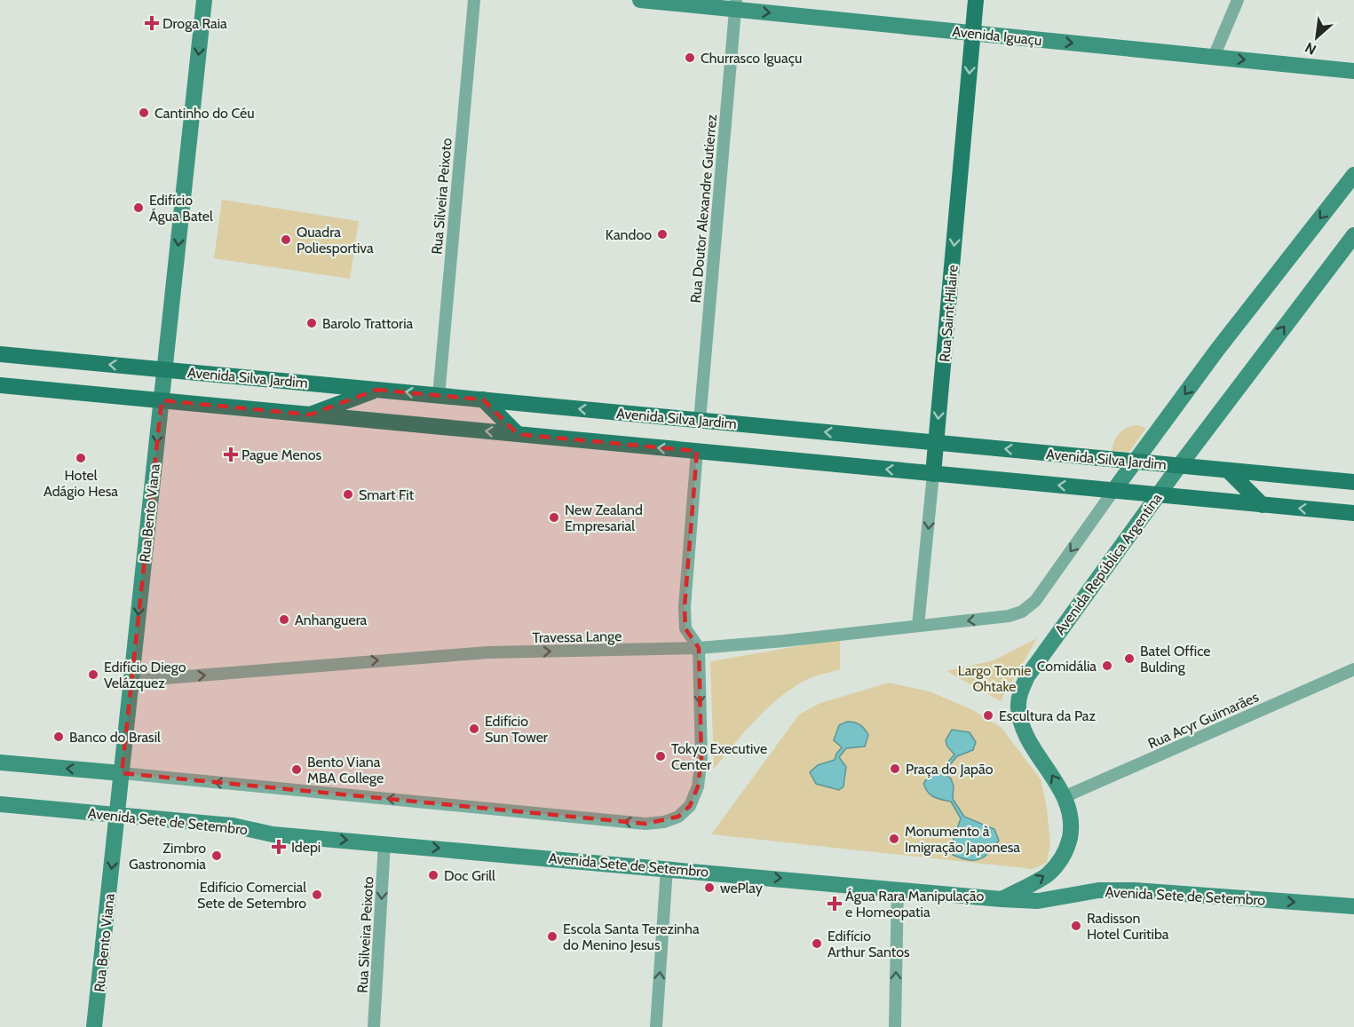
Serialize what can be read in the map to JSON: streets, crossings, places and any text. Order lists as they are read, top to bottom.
{
  "streets": {
    "main road": [
      "Avenida Iguaçu",
      "Rua Saint Hilaire",
      "Avenida Silva Jardim",
      "Rua Bento Viana",
      "Avenida República Argentina",
      "Avenida Sete de Setembro"
    ],
    "street": [
      "Rua Silveira Peixoto",
      "Rua Doutor Alexandre Gutierrez",
      "Travessa Lange",
      "Rua Acyr Guimarães"
    ]
  },
  "crossings": [
    ["Avenida Iguaçu", "Rua Doutor Alexandre Gutierrez"],
    ["Avenida Iguaçu", "Rua Saint Hilaire"],
    ["Rua Silveira Peixoto", "Avenida Silva Jardim"],
    ["Rua Silveira Peixoto", "Avenida Sete de Setembro"],
    ["Rua Doutor Alexandre Gutierrez", "Avenida Silva Jardim"],
    ["Rua Saint Hilaire", "Avenida Silva Jardim"],
    ["Rua Saint Hilaire", "Travessa Lange"],
    ["Avenida Silva Jardim", "Rua Bento Viana"],
    ["Avenida Silva Jardim", "Avenida República Argentina"],
    ["Rua Bento Viana", "Travessa Lange"],
    ["Rua Bento Viana", "Avenida Sete de Setembro"],
    ["Avenida República Argentina", "Rua Acyr Guimarães"],
    ["Avenida República Argentina", "Avenida Sete de Setembro"]
  ],
  "one_way": [
    "Avenida Iguaçu",
    "Rua Saint Hilaire",
    "Rua Bento Viana",
    "Avenida Sete de Setembro"
  ],
  "parks": ["Largo Tomie Ohtake"],
  "places": {
    "health": [
      "Droga Raia",
      "Pague Menos",
      "Idepi",
      "Água Rara Manipulação e Homeopatia"
    ],
    "other": [
      "Churrasco Iguaçu",
      "Cantinho do Céu",
      "Edifício Água Batel",
      "Kandoo",
      "Quadra Poliesportiva",
      "Barolo Trattoria",
      "Hotel Adágio Hesa",
      "Smart Fit",
      "New Zealand Empresarial",
      "Anhanguera",
      "Batel Office Bulding",
      "Comidália",
      "Edifício Diego Velázquez",
      "Escultura da Paz",
      "Edifício Sun Tower",
      "Banco do Brasil",
      "Tokyo Executive Center",
      "Praça do Japão",
      "Bento Viana MBA College",
      "Monumento à Imigração Japonesa",
      "Zimbro Gastronomia",
      "Doc Grill",
      "wePlay",
      "Edifício Comercial Sete de Setembro",
      "Radisson Hotel Curitiba",
      "Escola Santa Terezinha do Menino Jesus",
      "Edifício Arthur Santos"
    ]
  },
  "north": "bottom left"
}
